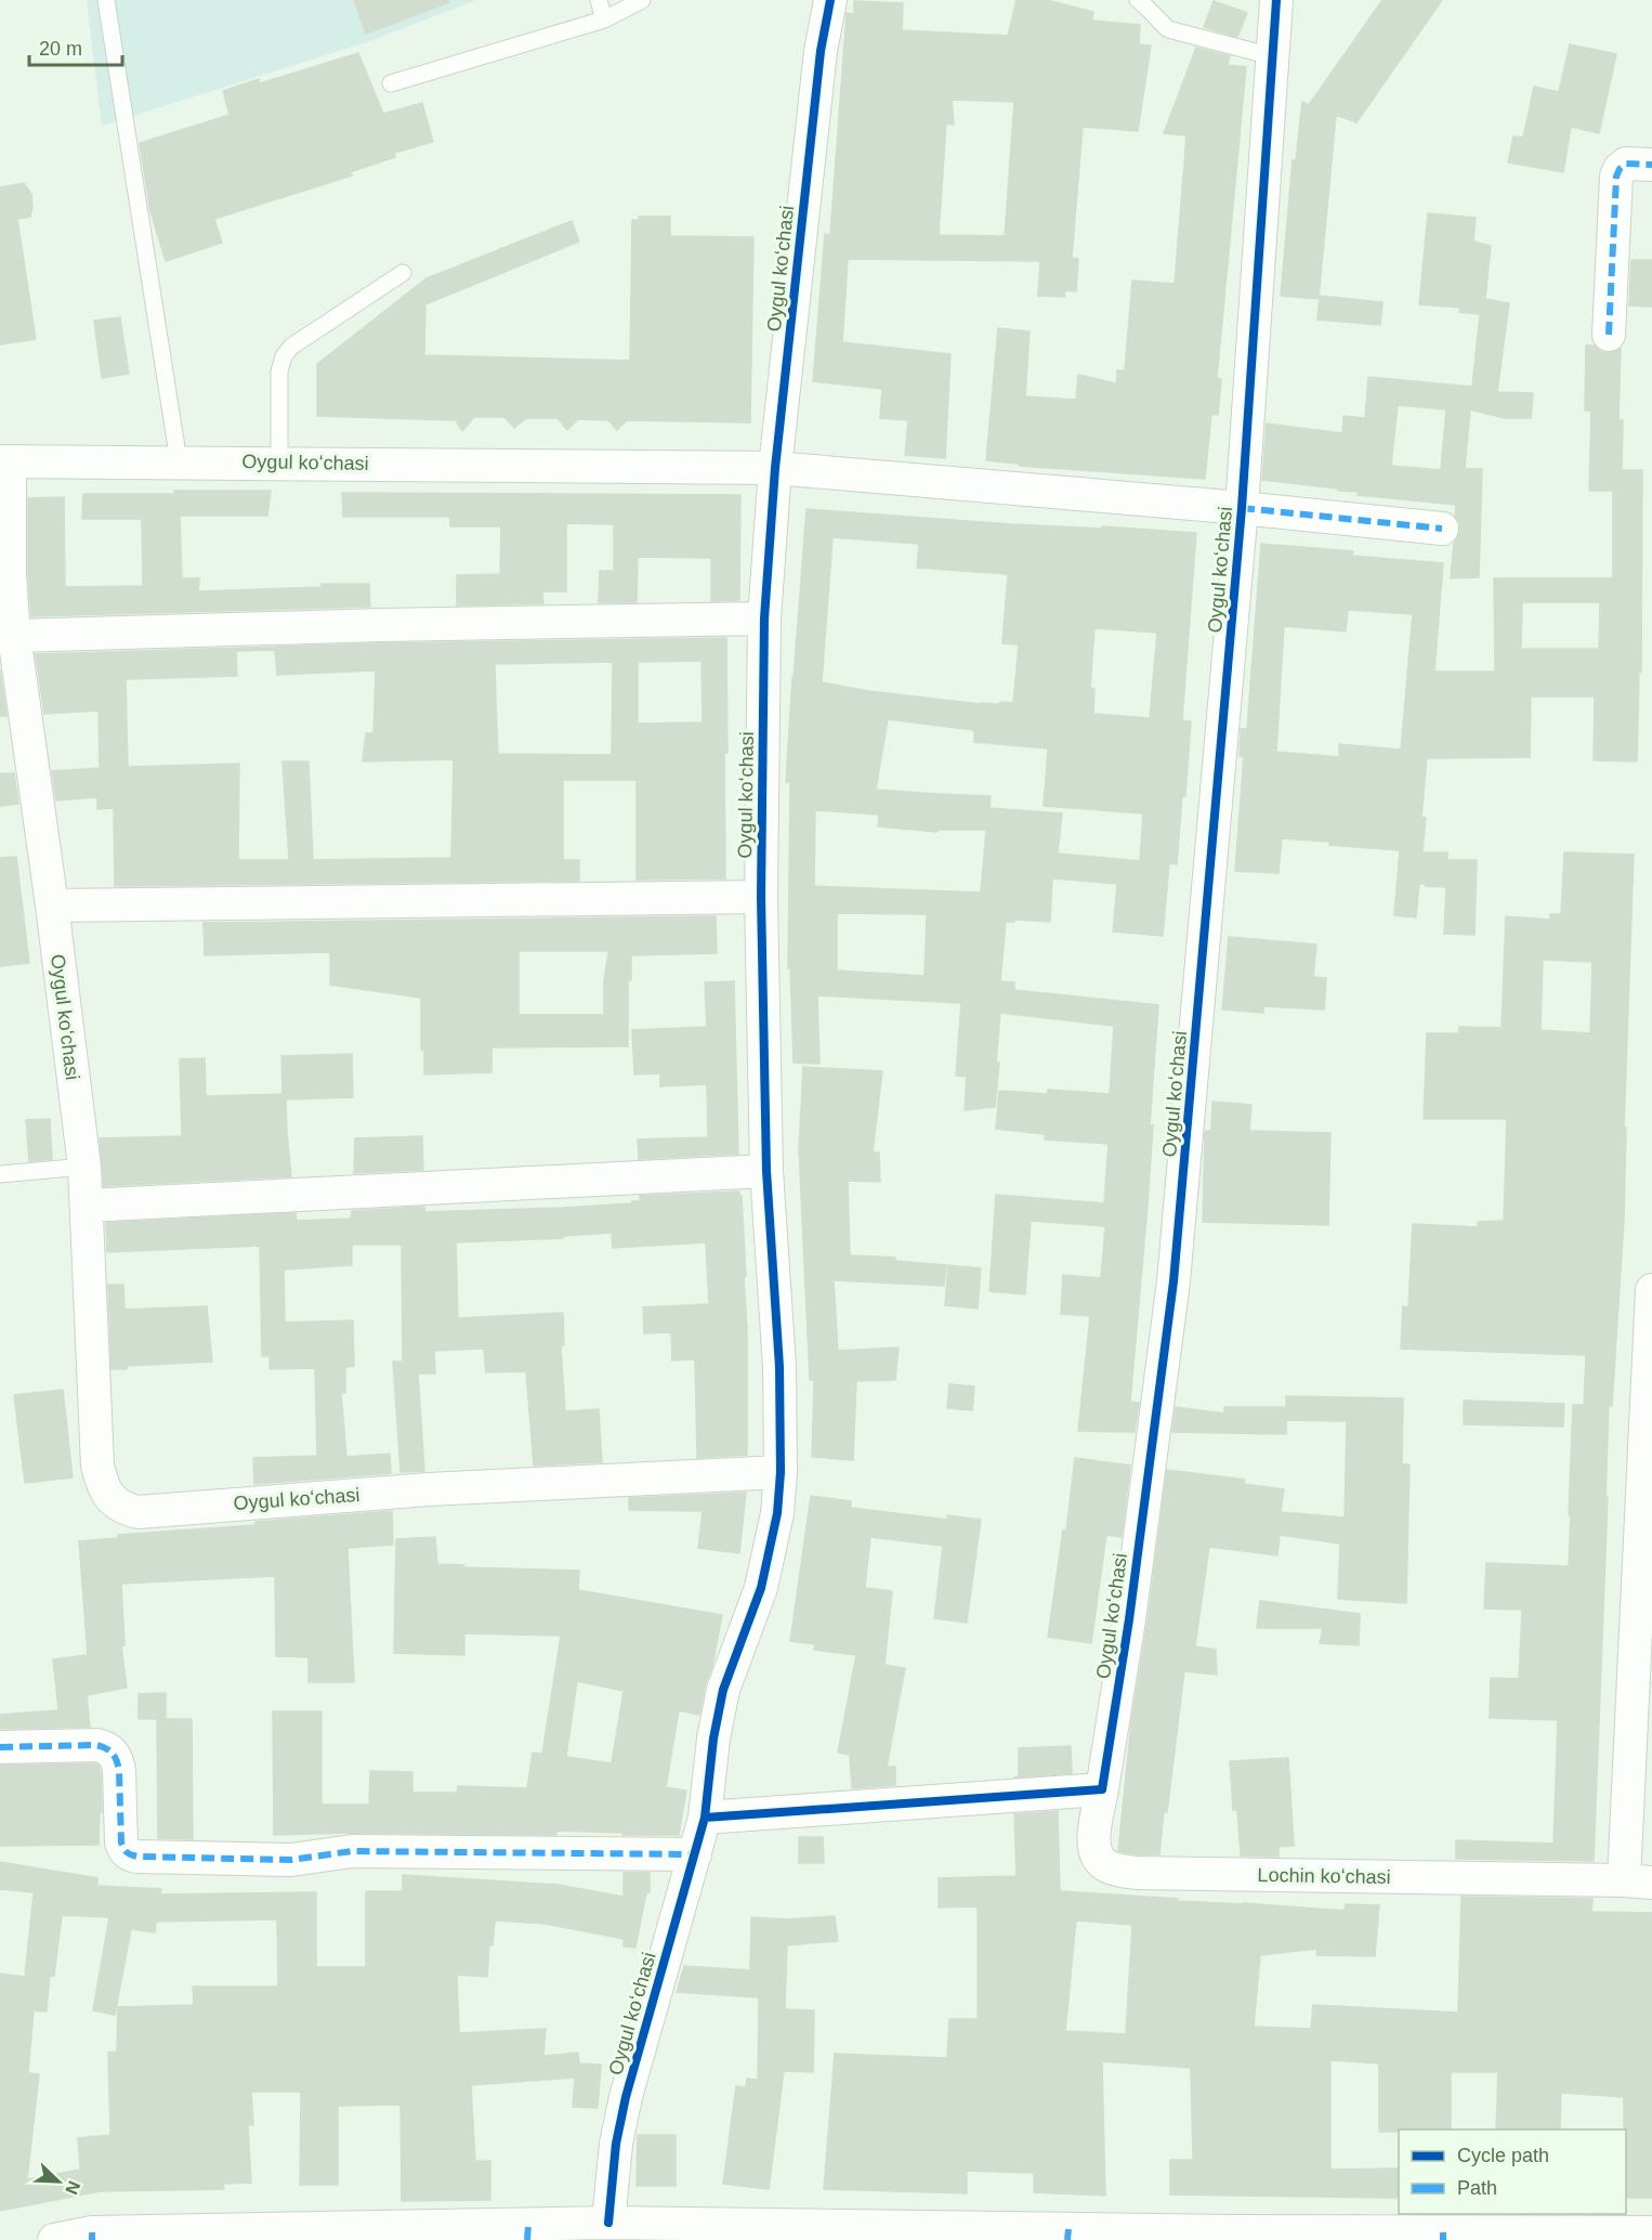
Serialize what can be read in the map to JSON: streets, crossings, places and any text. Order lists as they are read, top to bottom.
{
  "streets": {
    "street": ["Oygul koʻchasi", "Lochin koʻchasi"]
  },
  "crossings": [
    ["Oygul koʻchasi", "Lochin koʻchasi"]
  ],
  "legend": ["Cycle path", "Path"],
  "scale_bar": "20 m",
  "north": "bottom right"
}
